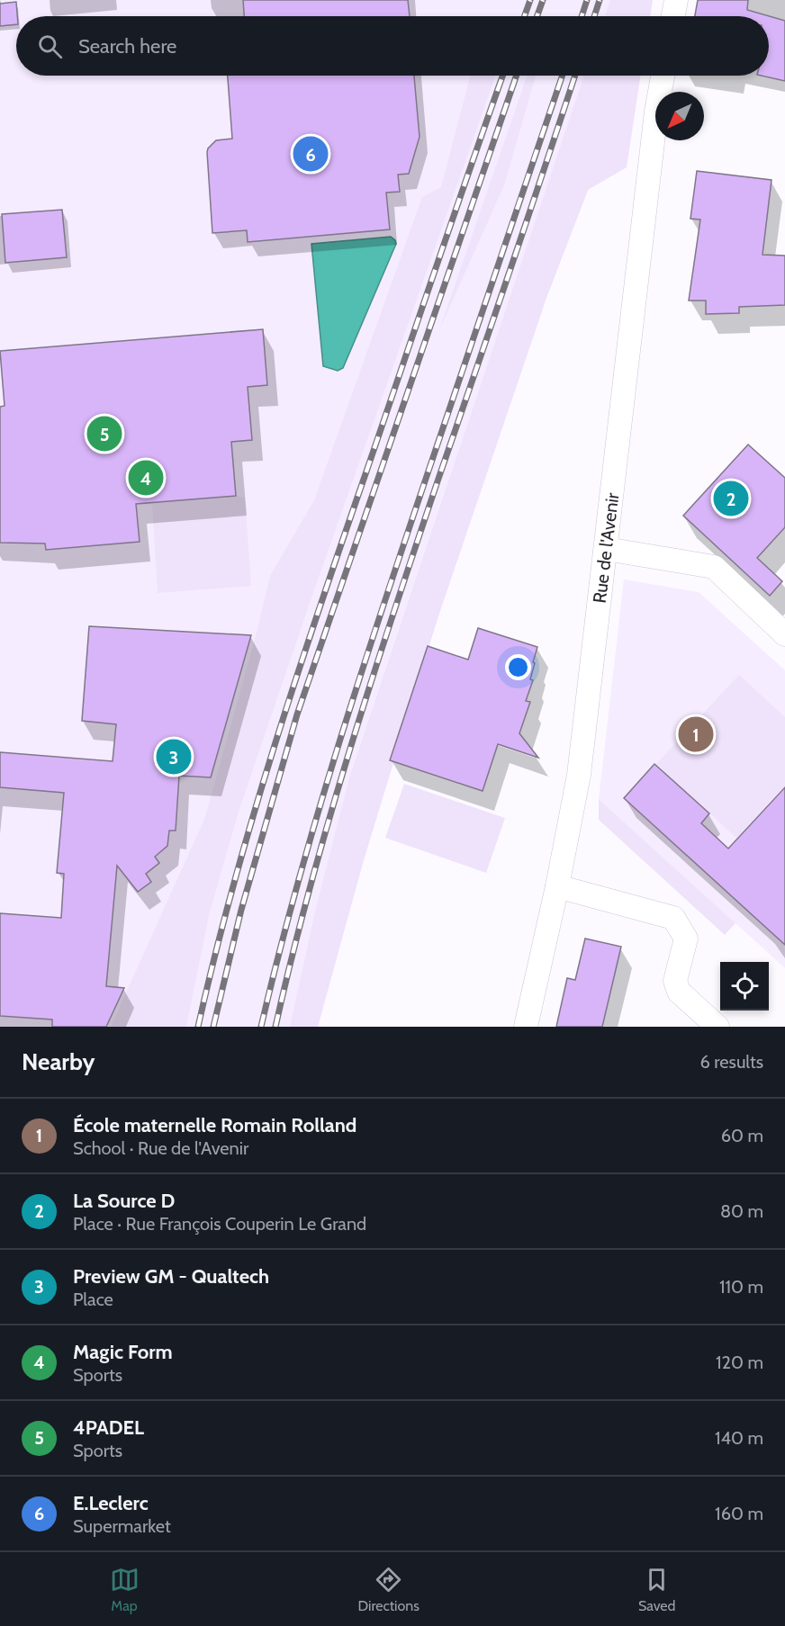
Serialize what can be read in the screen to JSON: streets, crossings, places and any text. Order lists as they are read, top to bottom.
{
  "streets": {
    "street": ["Rue de l'Avenir"]
  },
  "north": "bottom left",
  "page": {
    "search": "Search here",
    "pins": [
      "6",
      "5",
      "4",
      "2",
      "1",
      "3"
    ],
    "heading": ["Nearby", "6 results"],
    "list": [
      {
        "mark": "1",
        "name": "École maternelle Romain Rolland",
        "note": "School · Rue de l'Avenir",
        "value": "60 m"
      },
      {
        "mark": "2",
        "name": "La Source D",
        "note": "Place · Rue François Couperin Le Grand",
        "value": "80 m"
      },
      {
        "mark": "3",
        "name": "Preview GM - Qualtech",
        "note": "Place",
        "value": "110 m"
      },
      {
        "mark": "4",
        "name": "Magic Form",
        "note": "Sports",
        "value": "120 m"
      },
      {
        "mark": "5",
        "name": "4PADEL",
        "note": "Sports",
        "value": "140 m"
      },
      {
        "mark": "6",
        "name": "E.Leclerc",
        "note": "Supermarket",
        "value": "160 m"
      }
    ],
    "nav": ["Map", "Directions", "Saved"]
  }
}
